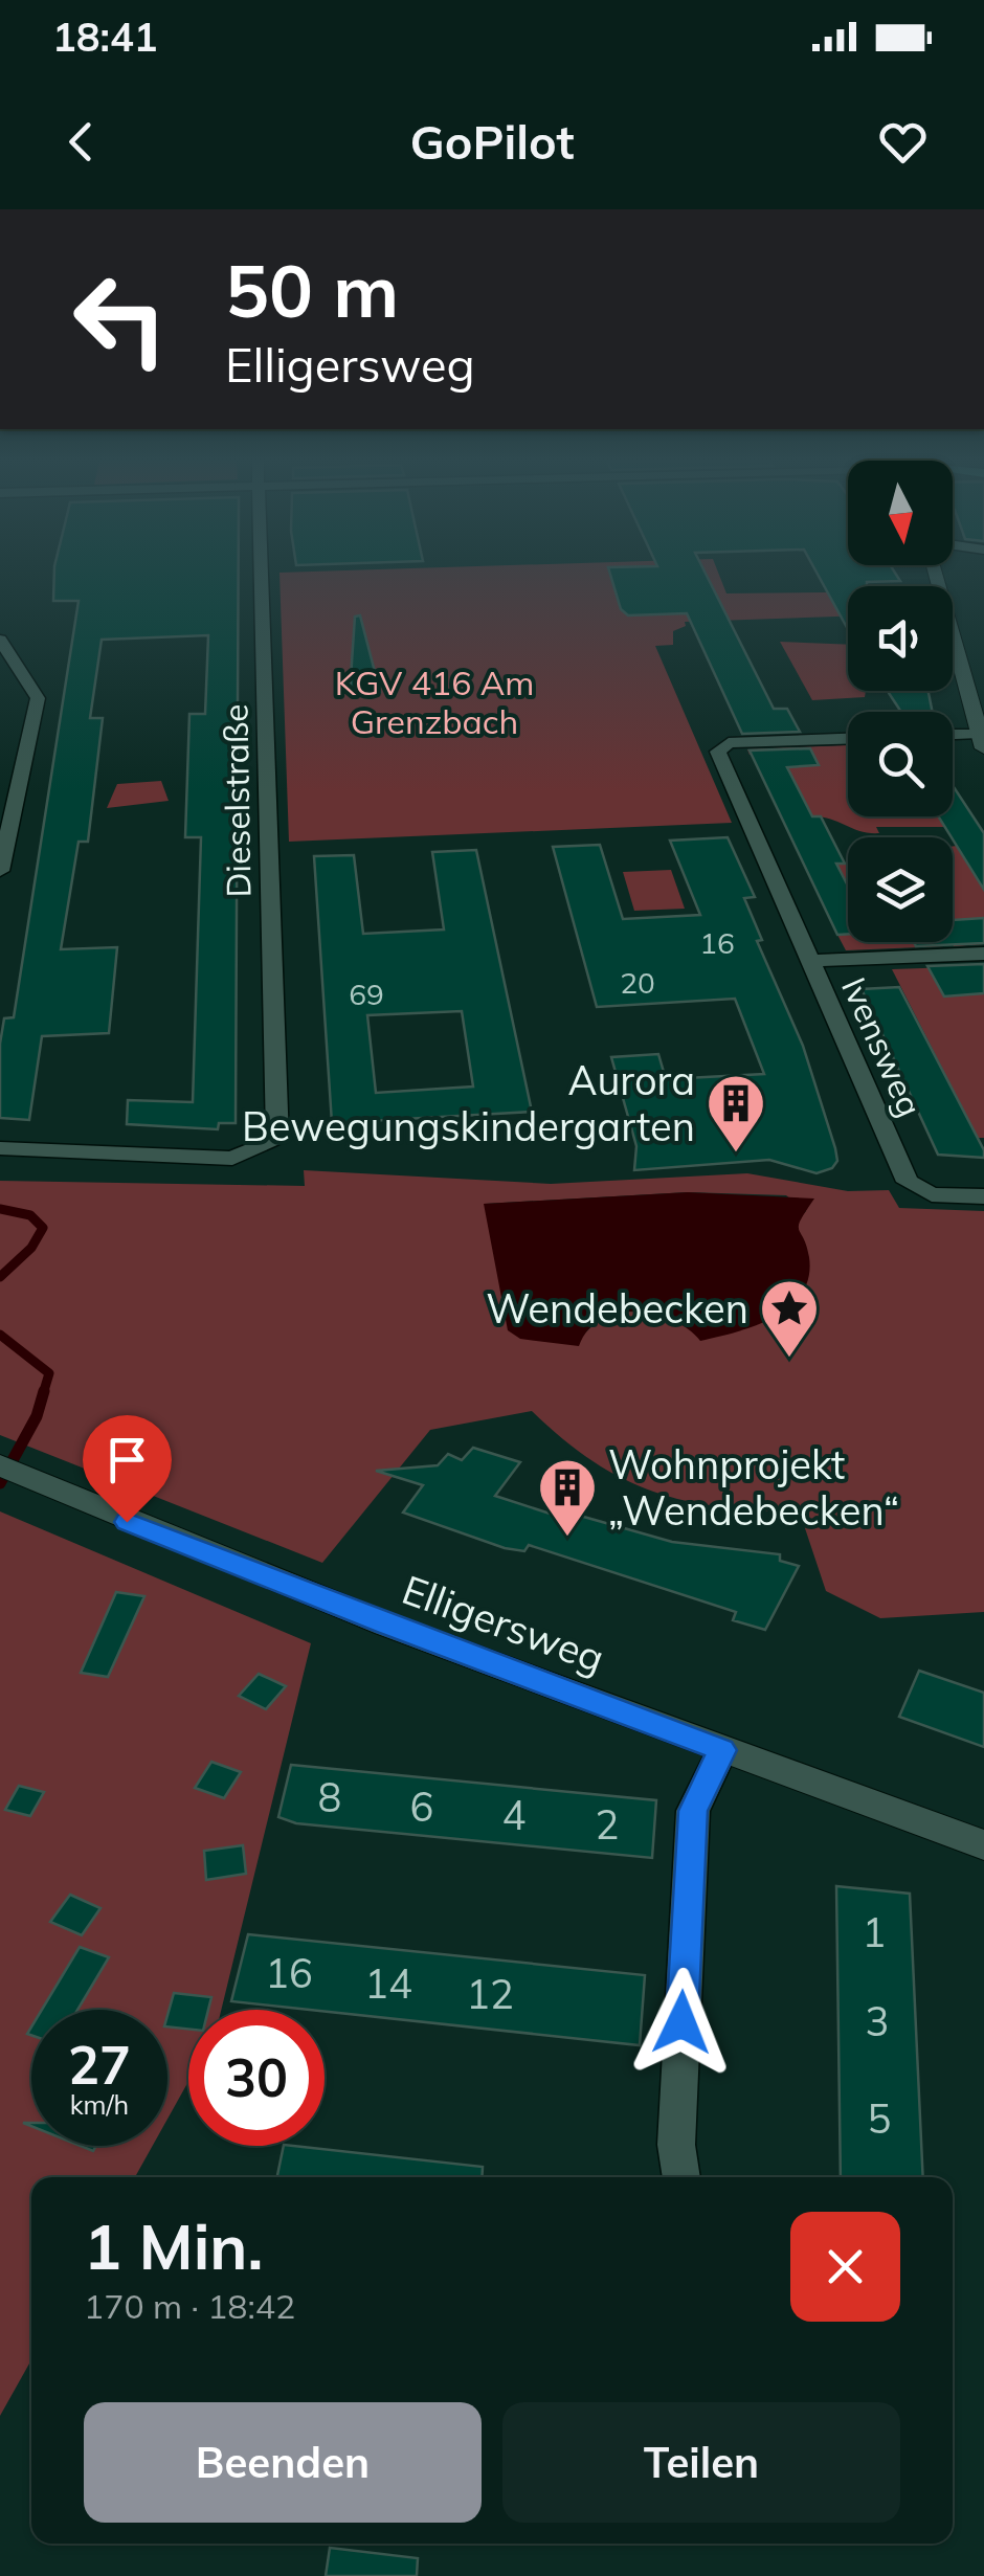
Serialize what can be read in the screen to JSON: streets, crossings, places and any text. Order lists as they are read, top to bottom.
{
  "streets": {
    "street": ["Dieselstraße", "Ivensweg", "Elligersweg"]
  },
  "parks": ["KGV 416 Am Grenzbach"],
  "places": {
    "building": ["Aurora Bewegungskindergarten", "Wohnprojekt „Wendebecken“"],
    "place": ["Wendebecken"]
  },
  "house_numbers": [
    "16",
    "20",
    "69",
    "8",
    "6",
    "4",
    "2",
    "1",
    "16",
    "14",
    "12",
    "3",
    "5"
  ],
  "north": "bottom",
  "page": {
    "status": "18:41",
    "header": "GoPilot",
    "turn": ["50 m", "Elligersweg"],
    "speed": "27 km/h",
    "limit": "30",
    "heading": ["1 Min.", "170 m · 18:42"],
    "buttons": ["Beenden", "Teilen"]
  }
}
